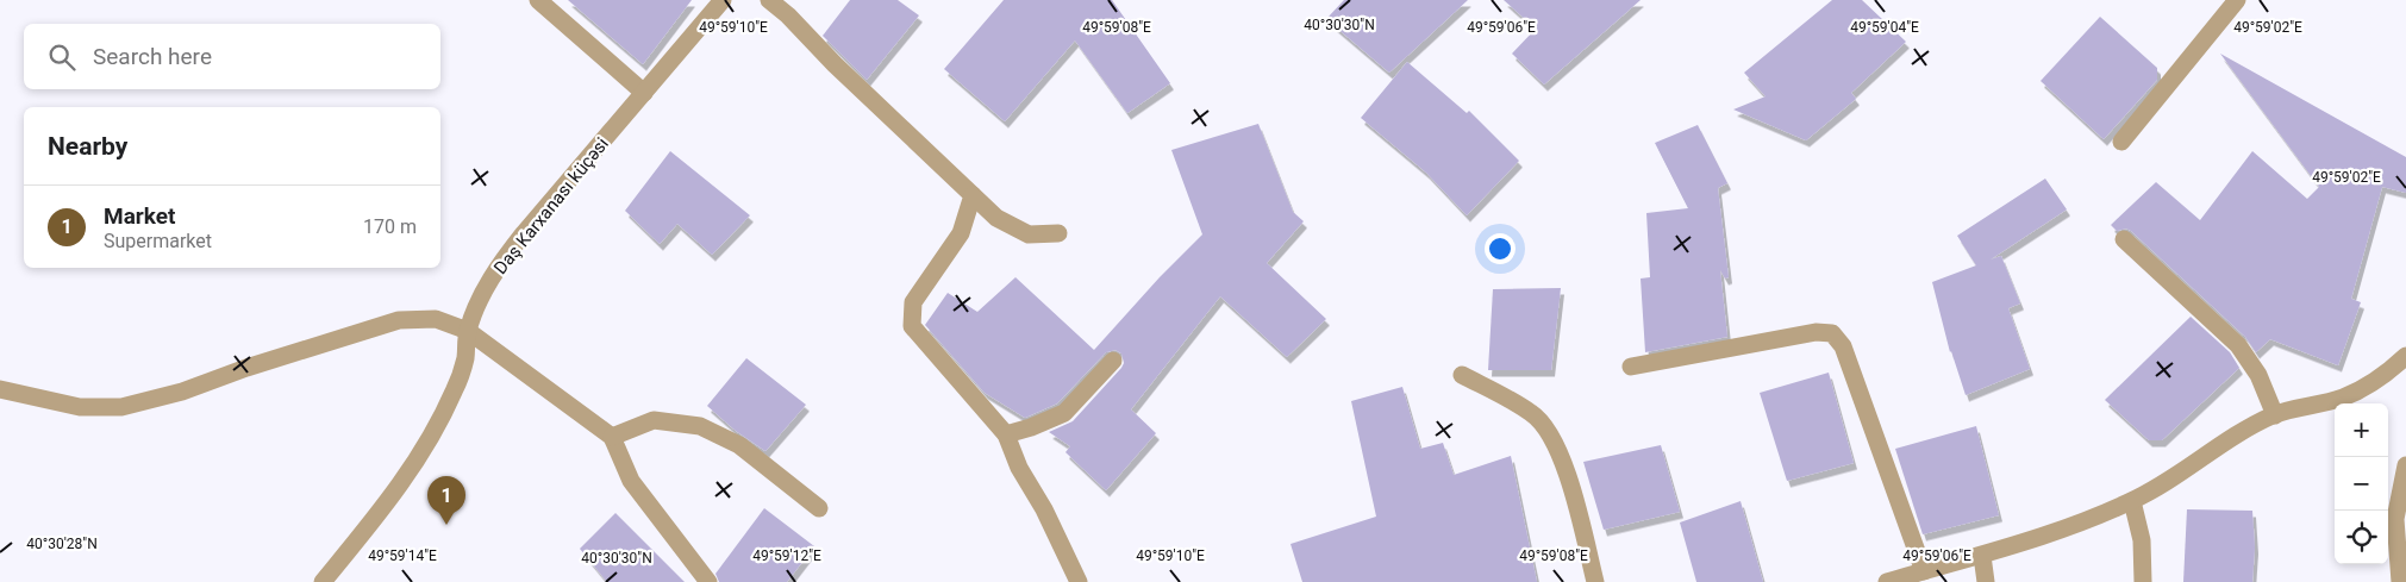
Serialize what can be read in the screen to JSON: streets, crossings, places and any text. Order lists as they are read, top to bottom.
{
  "streets": {
    "street": ["Daş Karxanası küçəsi"]
  },
  "page": {
    "search": "Search here",
    "heading": "Nearby",
    "list": [
      {
        "mark": "1",
        "name": "Market",
        "note": "Supermarket",
        "value": "170 m"
      }
    ],
    "map_buttons": ["+", "−"],
    "pins": "1"
  },
  "coordinates": [
    "40°30'30\"N",
    "49°59'10\"E",
    "49°59'08\"E",
    "49°59'06\"E",
    "49°59'04\"E",
    "49°59'02\"E",
    "40°30'28\"N",
    "49°59'14\"E",
    "49°59'12\"E"
  ]
}
